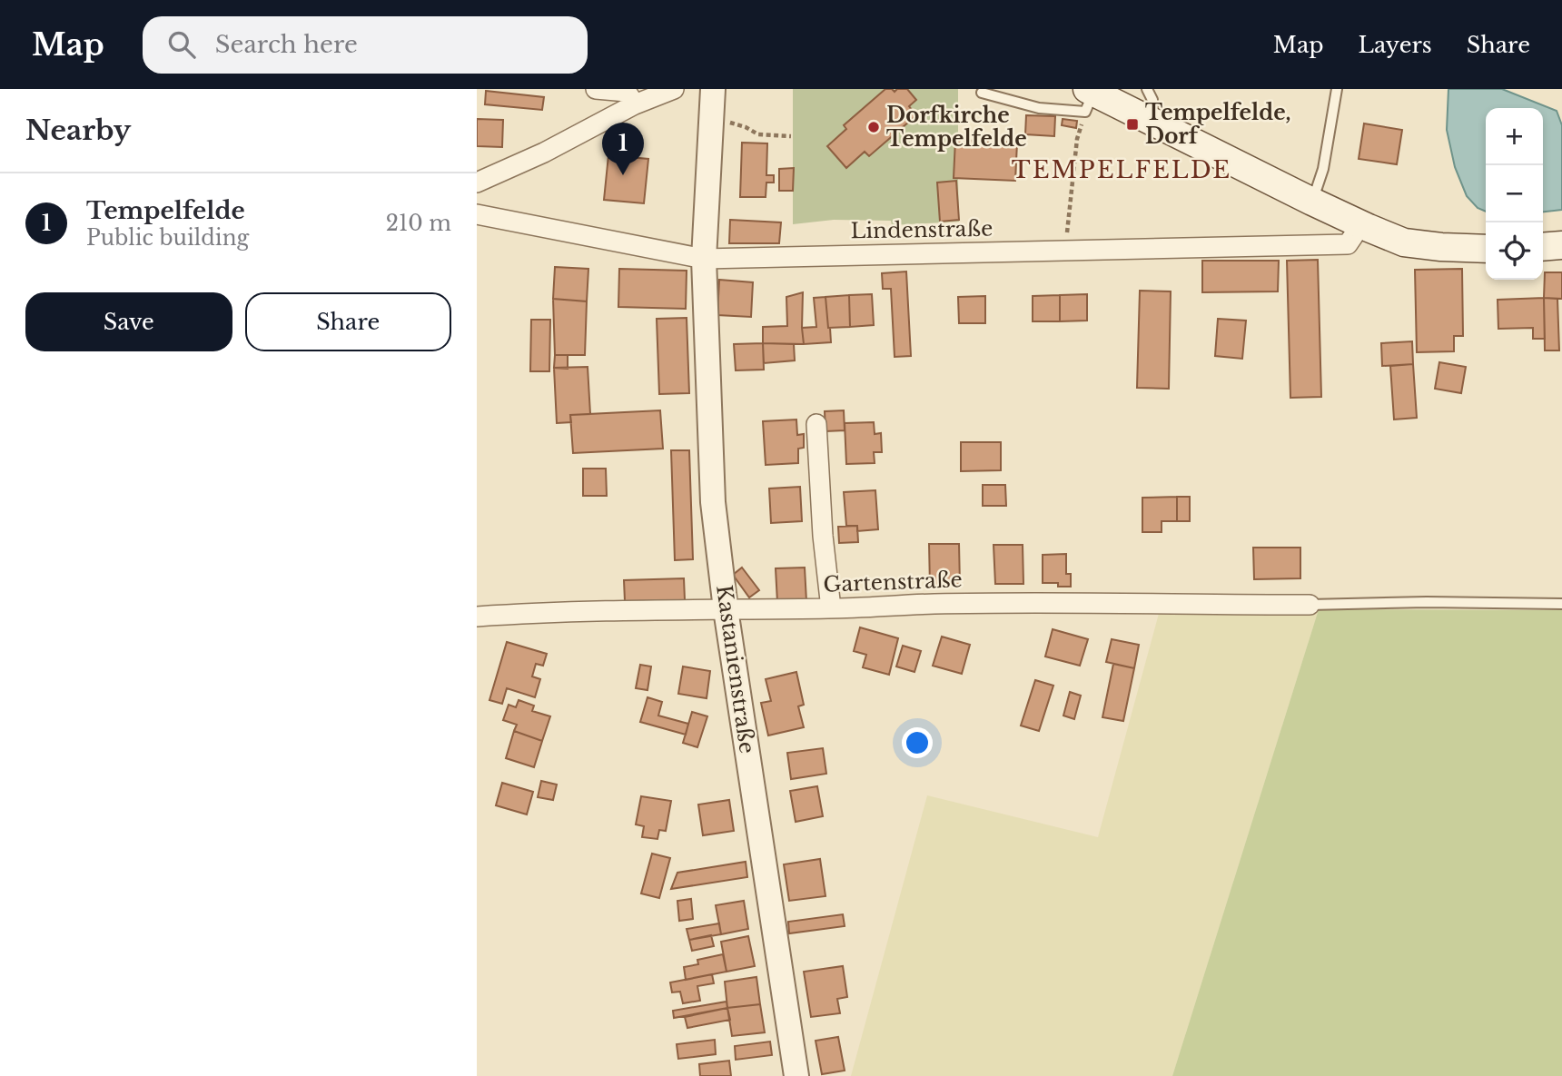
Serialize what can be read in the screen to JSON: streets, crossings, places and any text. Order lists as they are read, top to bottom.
{
  "streets": {
    "street": ["Lindenstraße", "Gartenstraße", "Kastanienstraße"]
  },
  "crossings": [
    ["Lindenstraße", "Kastanienstraße"],
    ["Gartenstraße", "Kastanienstraße"]
  ],
  "districts": ["TEMPELFELDE"],
  "places": {
    "transit": ["Tempelfelde, Dorf"],
    "other": ["Dorfkirche Tempelfelde"]
  },
  "page": {
    "header": "Map",
    "search": "Search here",
    "nav": ["Map", "Layers", "Share"],
    "heading": "Nearby",
    "map_buttons": ["+", "−"],
    "pins": "1",
    "list": [
      {
        "mark": "1",
        "name": "Tempelfelde",
        "note": "Public building",
        "value": "210 m"
      }
    ],
    "buttons": ["Save", "Share"]
  }
}
